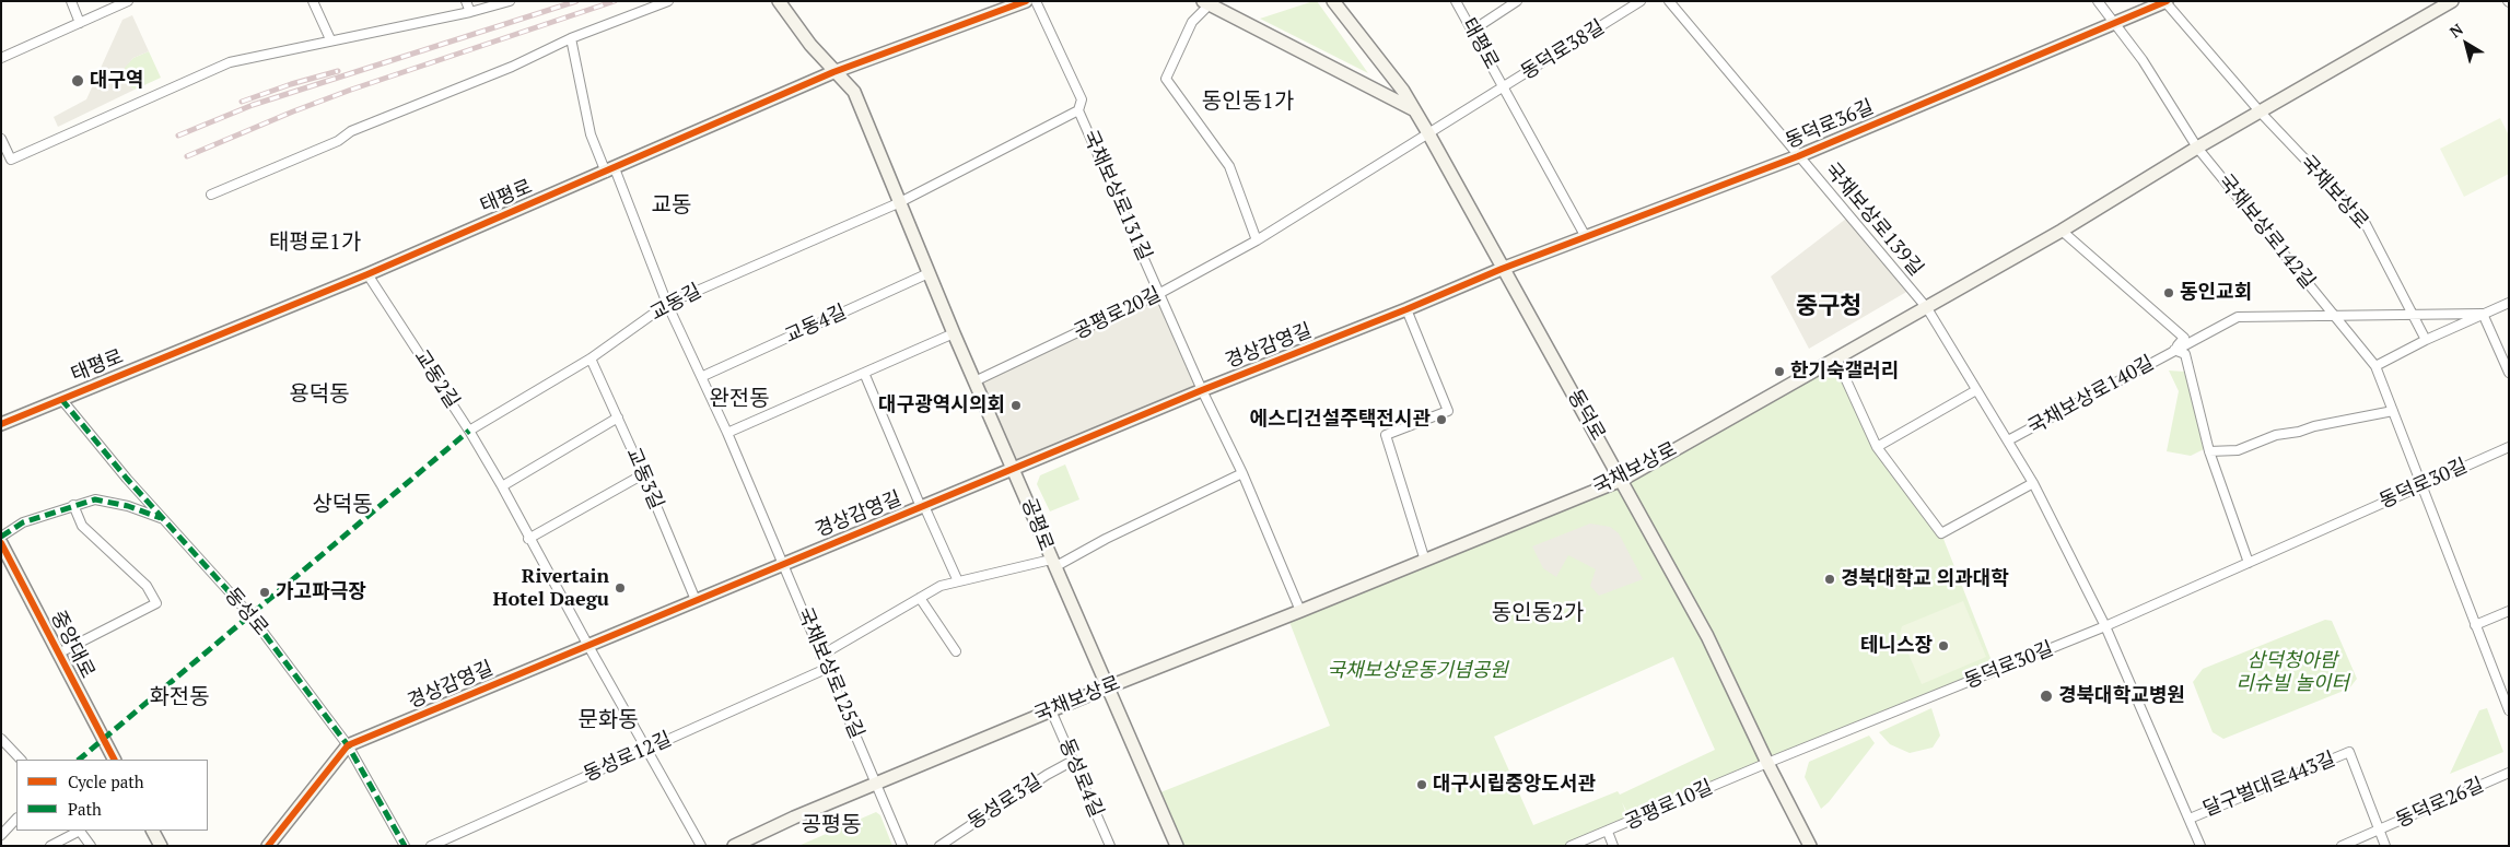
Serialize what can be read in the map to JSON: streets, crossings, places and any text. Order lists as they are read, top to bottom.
{
  "streets": {
    "main road": [
      "태평로",
      "동덕로36길",
      "국채보상로",
      "경상감영길",
      "동덕로",
      "공평로",
      "중앙대로"
    ],
    "street": [
      "동덕로38길",
      "국채보상로131길",
      "국채보상로139길",
      "국채보상로142길",
      "교동길",
      "공평로20길",
      "교동4길",
      "교동2길",
      "국채보상로140길",
      "교동3길",
      "동덕로30길",
      "동성로",
      "국채보상로125길",
      "동성로12길",
      "동성로4길",
      "달구벌대로443길",
      "동성로3길",
      "동덕로26길",
      "공평로10길"
    ]
  },
  "crossings": [
    ["태평로", "동덕로38길"],
    ["태평로", "교동2길"],
    ["태평로", "공평로"],
    ["태평로", "동성로"],
    ["동덕로38길", "공평로20길"],
    ["동덕로38길", "동덕로"],
    ["동덕로36길", "국채보상로"],
    ["동덕로36길", "국채보상로139길"],
    ["동덕로36길", "국채보상로142길"],
    ["동덕로36길", "경상감영길"],
    ["동덕로36길", "동덕로"],
    ["국채보상로", "국채보상로131길"],
    ["국채보상로", "국채보상로139길"],
    ["국채보상로", "국채보상로142길"],
    ["국채보상로", "국채보상로140길"],
    ["국채보상로", "동덕로"],
    ["국채보상로", "공평로"],
    ["국채보상로", "국채보상로125길"],
    ["국채보상로", "동성로4길"],
    ["국채보상로131길", "공평로20길"],
    ["국채보상로131길", "경상감영길"],
    ["국채보상로139길", "국채보상로140길"],
    ["국채보상로142길", "국채보상로140길"],
    ["국채보상로142길", "동덕로30길"],
    ["교동길", "교동2길"],
    ["교동길", "교동3길"],
    ["교동길", "공평로"],
    ["공평로20길", "동덕로"],
    ["공평로20길", "공평로"],
    ["교동4길", "공평로"],
    ["경상감영길", "교동2길"],
    ["경상감영길", "동덕로"],
    ["경상감영길", "교동3길"],
    ["경상감영길", "공평로"],
    ["경상감영길", "동성로"],
    ["경상감영길", "국채보상로125길"],
    ["교동2길", "동성로12길"],
    ["국채보상로140길", "동덕로30길"],
    ["국채보상로140길", "달구벌대로443길"],
    ["동덕로", "동덕로30길"],
    ["동덕로", "공평로10길"],
    ["동덕로30길", "달구벌대로443길"],
    ["동덕로30길", "공평로10길"],
    ["국채보상로125길", "동성로12길"],
    ["동성로4길", "동성로3길"],
    ["달구벌대로443길", "동덕로26길"]
  ],
  "districts": [
    "동인동1가",
    "교동",
    "태평로1가",
    "중구청",
    "용덕동",
    "완전동",
    "상덕동",
    "동인동2가",
    "화전동",
    "문화동",
    "공평동"
  ],
  "parks": ["삼덕청아람 리슈빌 놀이터", "국채보상운동기념공원"],
  "places": [
    "대구역",
    "동인교회",
    "한기숙갤러리",
    "대구광역시의회",
    "에스디건설주택전시관",
    "경북대학교 의과대학",
    "Rivertain Hotel Daegu",
    "가고파극장",
    "테니스장",
    "경북대학교병원",
    "대구시립중앙도서관"
  ],
  "legend": ["Cycle path", "Path"],
  "north": "top left"
}
